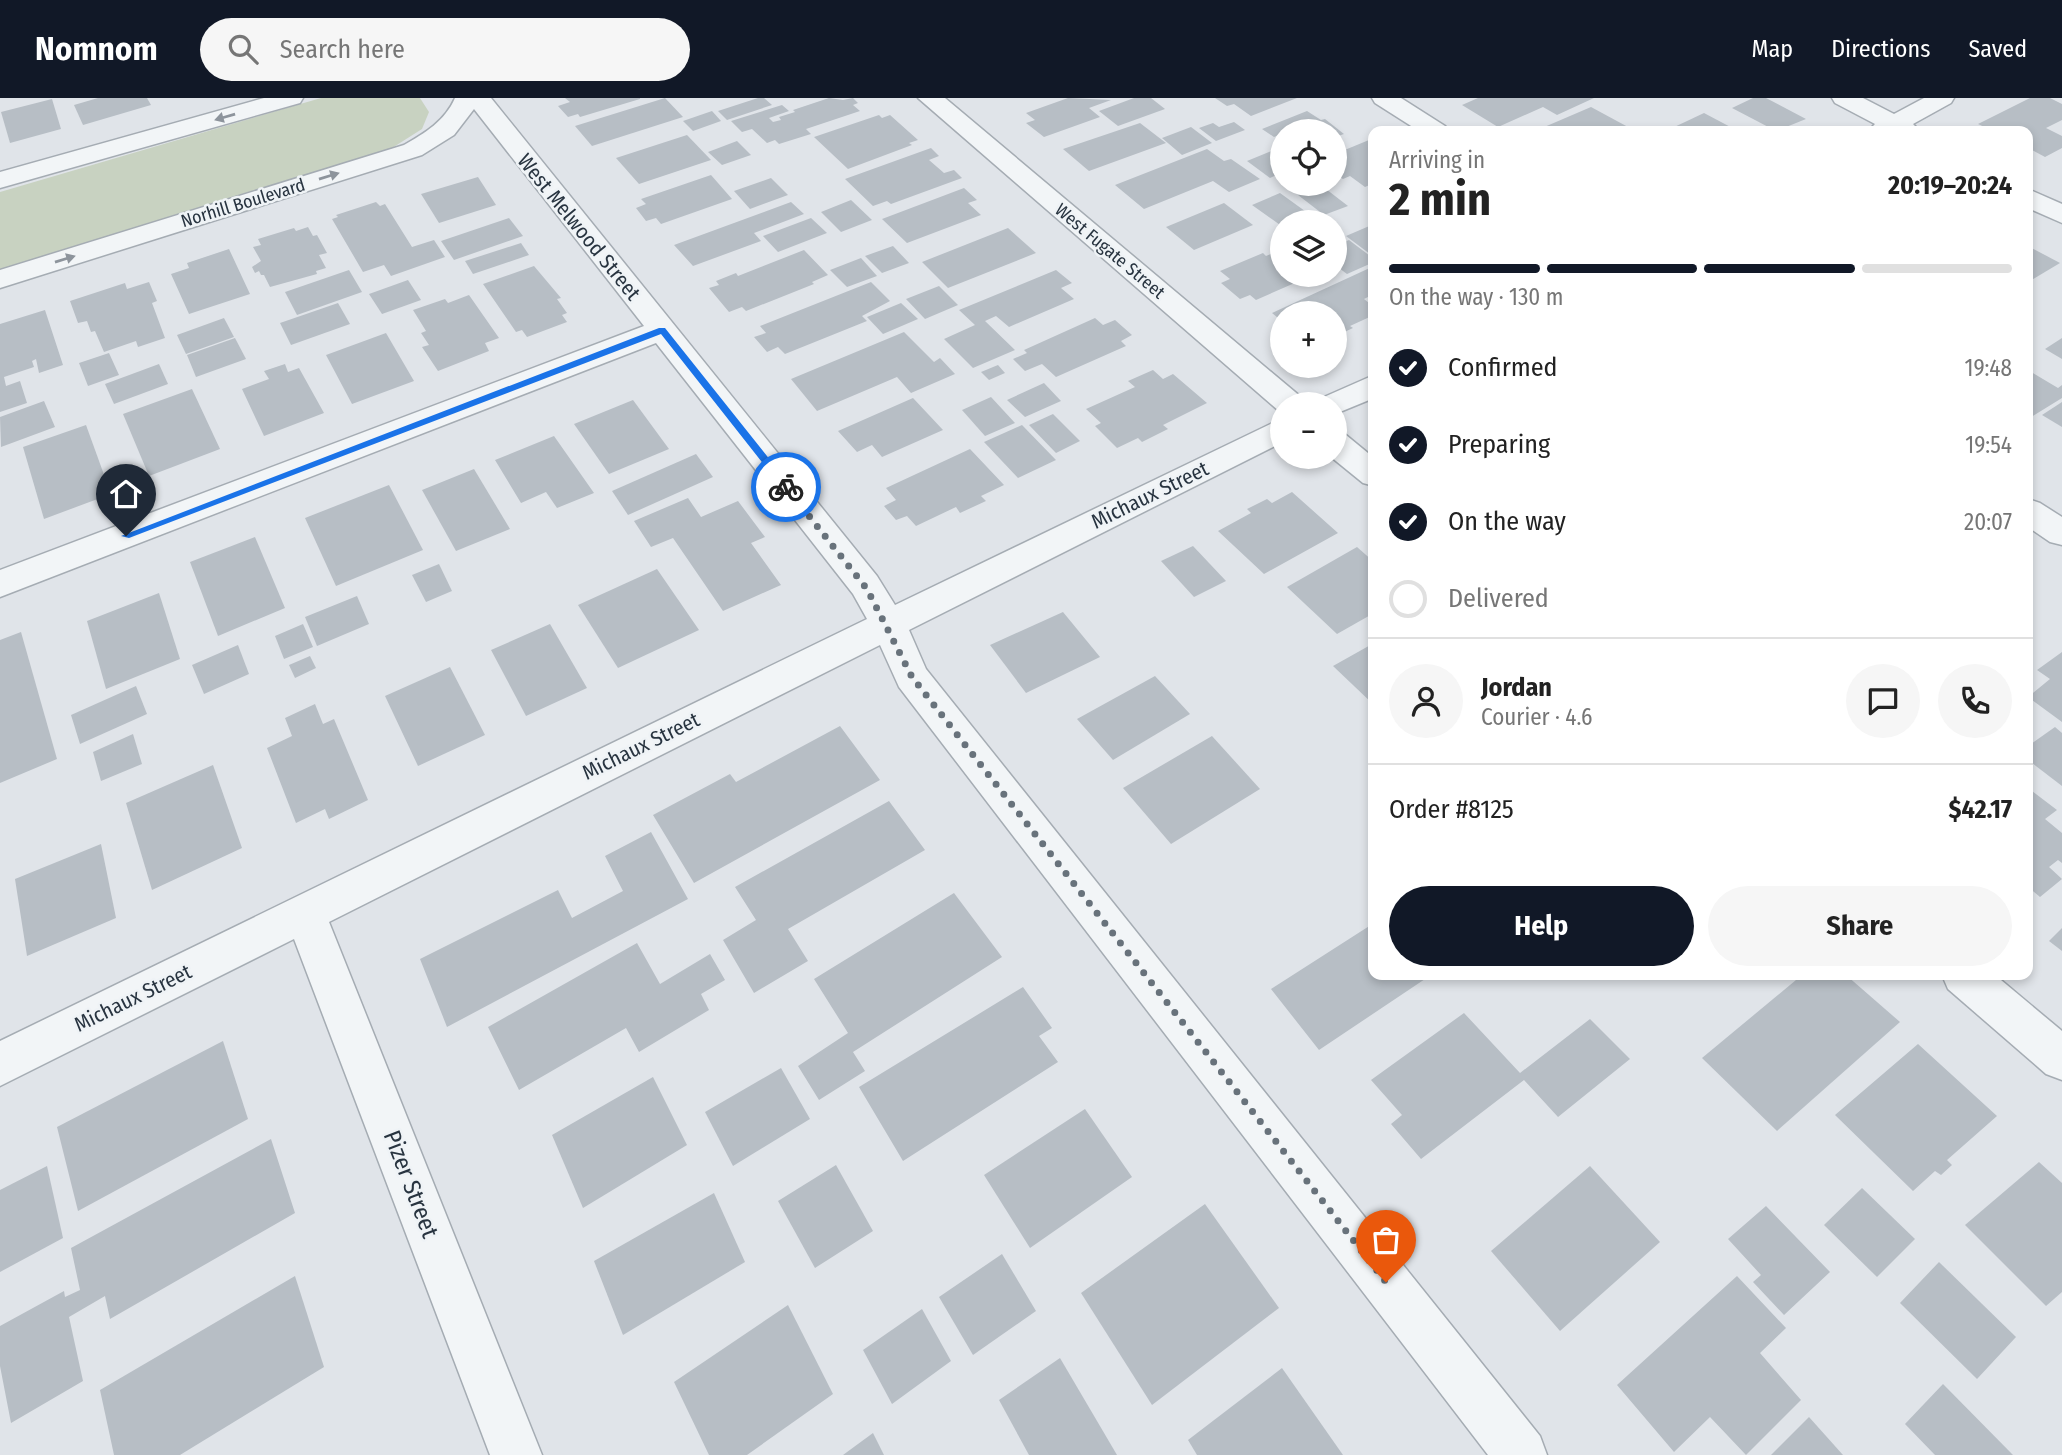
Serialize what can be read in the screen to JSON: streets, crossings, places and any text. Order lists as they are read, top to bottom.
{
  "streets": {
    "street": [
      "Norhill Boulevard",
      "West Melwood Street",
      "West Fugate Street",
      "Michaux Street",
      "Pizer Street"
    ]
  },
  "crossings": [
    ["West Melwood Street", "Michaux Street"],
    ["Michaux Street", "Pizer Street"]
  ],
  "page": {
    "header": "Nomnom",
    "search": "Search here",
    "nav": ["Map", "Directions", "Saved"],
    "map_buttons": ["+", "−"],
    "heading": ["2 min", "Arriving in", "20:19–20:24"],
    "panel": [
      "Jordan",
      "Courier · 4.6",
      "Order #8125",
      "$42.17"
    ],
    "bar": "On the way · 130 m",
    "list": [
      ["Confirmed", "19:48"],
      ["Preparing", "19:54"],
      ["On the way", "20:07"],
      "Delivered"
    ],
    "buttons": ["Help", "Share"]
  }
}
